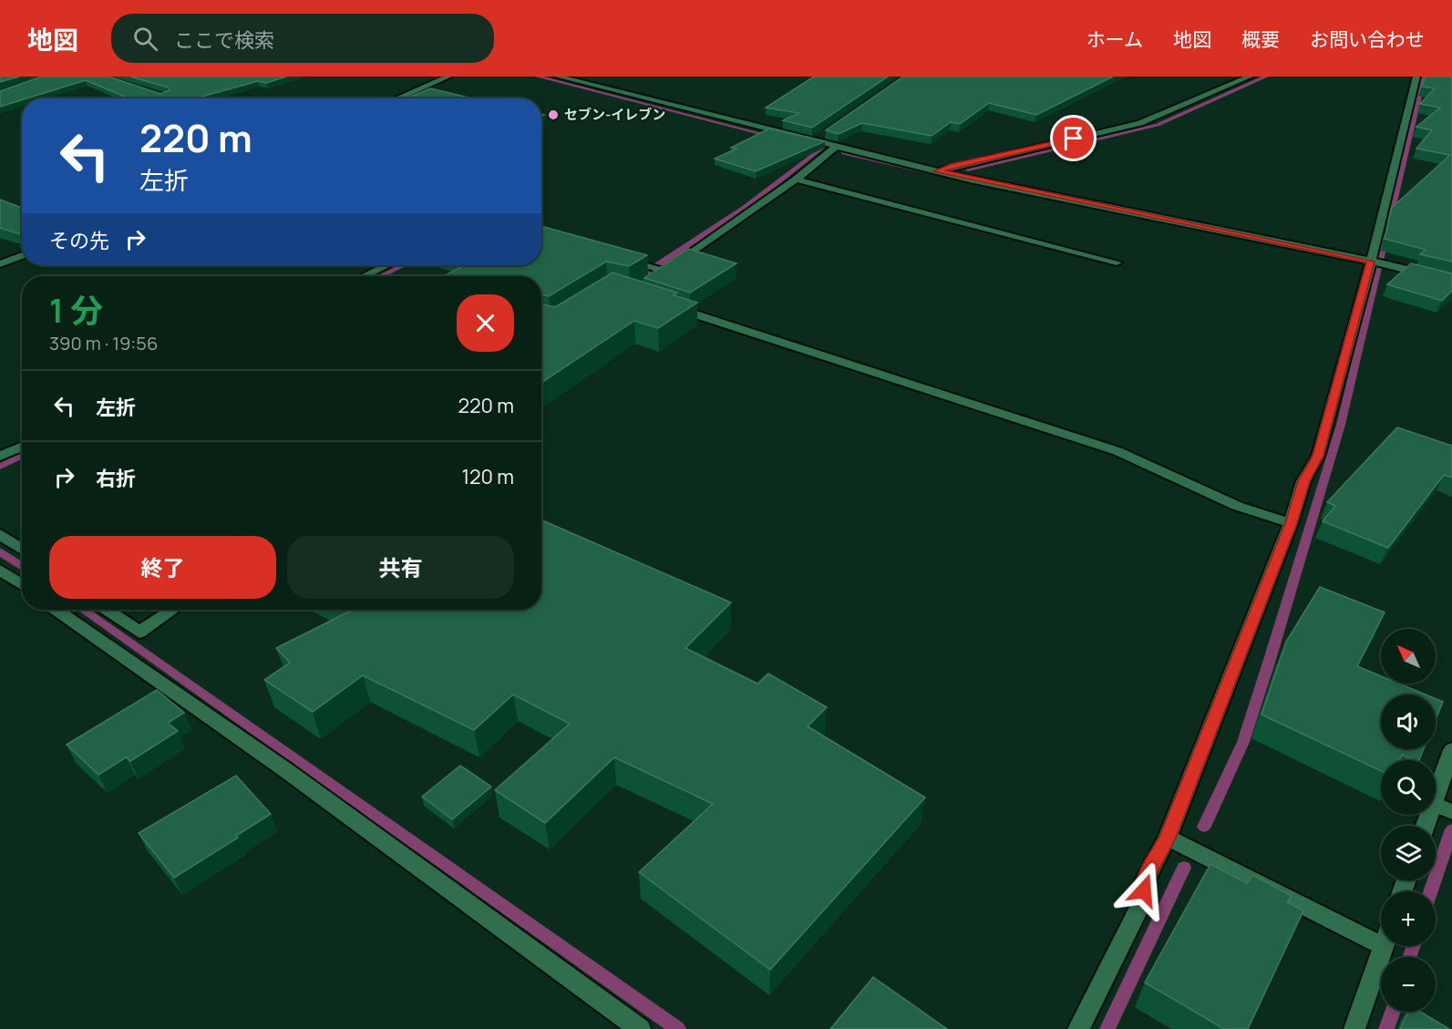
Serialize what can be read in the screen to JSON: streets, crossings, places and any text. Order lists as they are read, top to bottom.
{
  "places": ["セブン-イレブン"],
  "north": "top left",
  "page": {
    "header": "地図",
    "search": "ここで検索",
    "nav": [
      "ホーム",
      "地図",
      "概要",
      "お問い合わせ"
    ],
    "turn": ["220 m", "左折"],
    "then": "その先",
    "heading": ["1 分", "390 m · 19:56"],
    "list": [
      {
        "name": "左折",
        "value": "220 m"
      },
      {
        "name": "右折",
        "value": "120 m"
      }
    ],
    "buttons": ["終了", "共有"],
    "map_buttons": ["+", "−"]
  }
}
